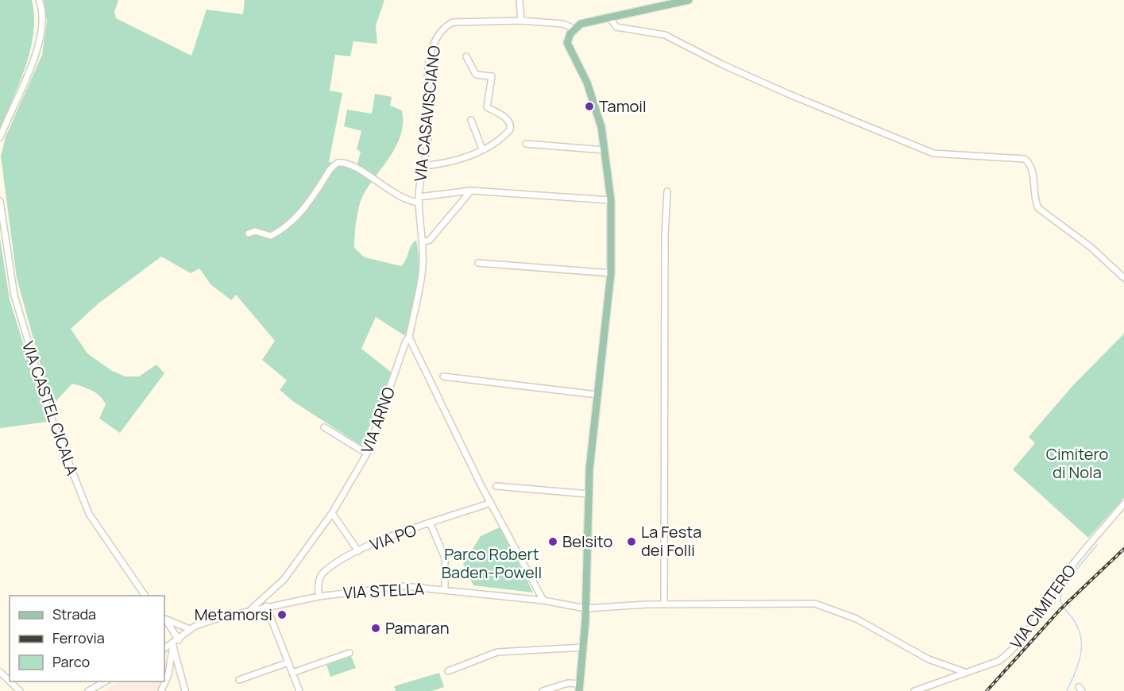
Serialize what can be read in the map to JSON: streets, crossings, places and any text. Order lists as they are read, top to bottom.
{
  "streets": {
    "street": [
      "VIA CASAVISCIANO",
      "VIA CASTEL CICALA",
      "VIA ARNO",
      "VIA PO",
      "VIA STELLA",
      "VIA CIMITERO"
    ]
  },
  "crossings": [
    ["VIA CASAVISCIANO", "VIA ARNO"],
    ["VIA ARNO", "VIA STELLA"],
    ["VIA PO", "VIA STELLA"],
    ["VIA STELLA", "VIA CIMITERO"]
  ],
  "parks": ["Cimitero di Nola", "Parco Robert Baden-Powell"],
  "places": [
    "Tamoil",
    "Belsito",
    "La Festa dei Folli",
    "Metamorsi",
    "Pamaran"
  ],
  "legend": ["Strada", "Ferrovia", "Parco"]
}
